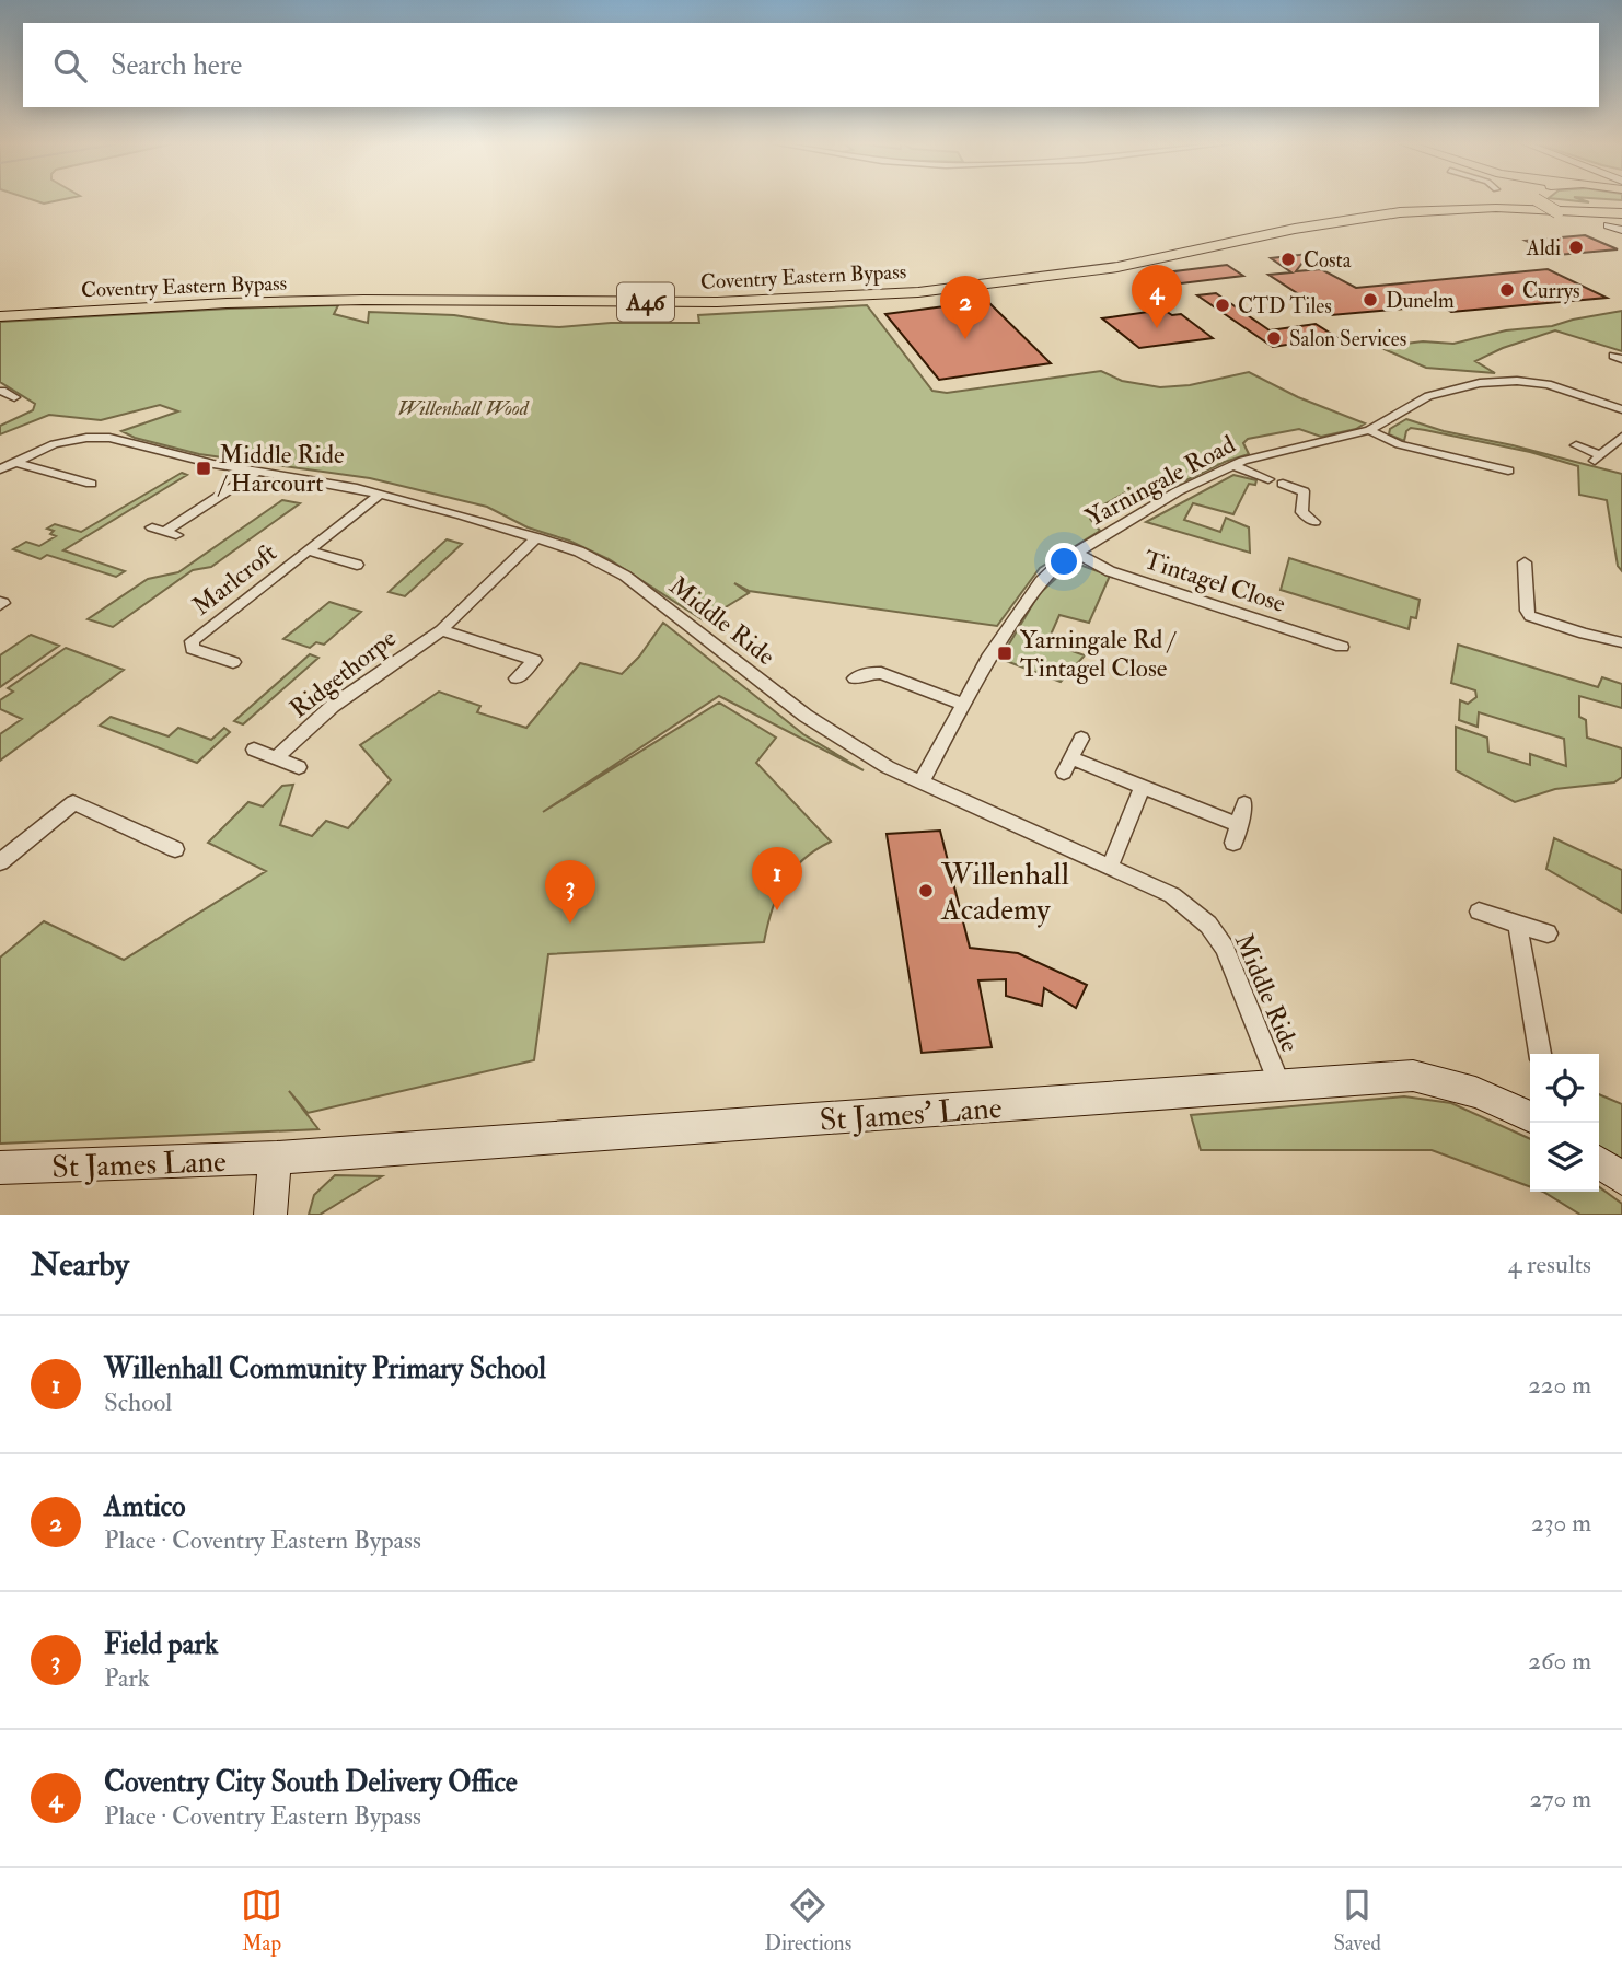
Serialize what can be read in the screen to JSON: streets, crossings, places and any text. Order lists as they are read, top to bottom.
{
  "streets": {
    "highway": ["Coventry Eastern Bypass", "A46"],
    "street": [
      "Yarningale Road",
      "Marlcroft",
      "Tintagel Close",
      "Middle Ride",
      "Ridgethorpe",
      "St James' Lane",
      "St James Lane"
    ]
  },
  "crossings": [
    ["Yarningale Road", "Tintagel Close"],
    ["Yarningale Road", "Middle Ride"],
    ["Marlcroft", "Middle Ride"],
    ["Middle Ride", "Ridgethorpe"],
    ["Middle Ride", "St James' Lane"],
    ["St James' Lane", "St James Lane"]
  ],
  "parks": ["Willenhall Wood"],
  "places": {
    "other": [
      "Aldi",
      "Costa",
      "Currys",
      "Dunelm",
      "CTD Tiles",
      "Salon Services",
      "Willenhall Academy"
    ],
    "transit": ["Middle Ride / Harcourt", "Yarningale Rd / Tintagel Close"]
  },
  "page": {
    "search": "Search here",
    "pins": [
      "4",
      "2",
      "1",
      "3"
    ],
    "heading": ["Nearby", "4 results"],
    "list": [
      {
        "mark": "1",
        "name": "Willenhall Community Primary School",
        "note": "School",
        "value": "220 m"
      },
      {
        "mark": "2",
        "name": "Amtico",
        "note": "Place · Coventry Eastern Bypass",
        "value": "230 m"
      },
      {
        "mark": "3",
        "name": "Field park",
        "note": "Park",
        "value": "260 m"
      },
      {
        "mark": "4",
        "name": "Coventry City South Delivery Office",
        "note": "Place · Coventry Eastern Bypass",
        "value": "270 m"
      }
    ],
    "nav": ["Map", "Directions", "Saved"]
  }
}
